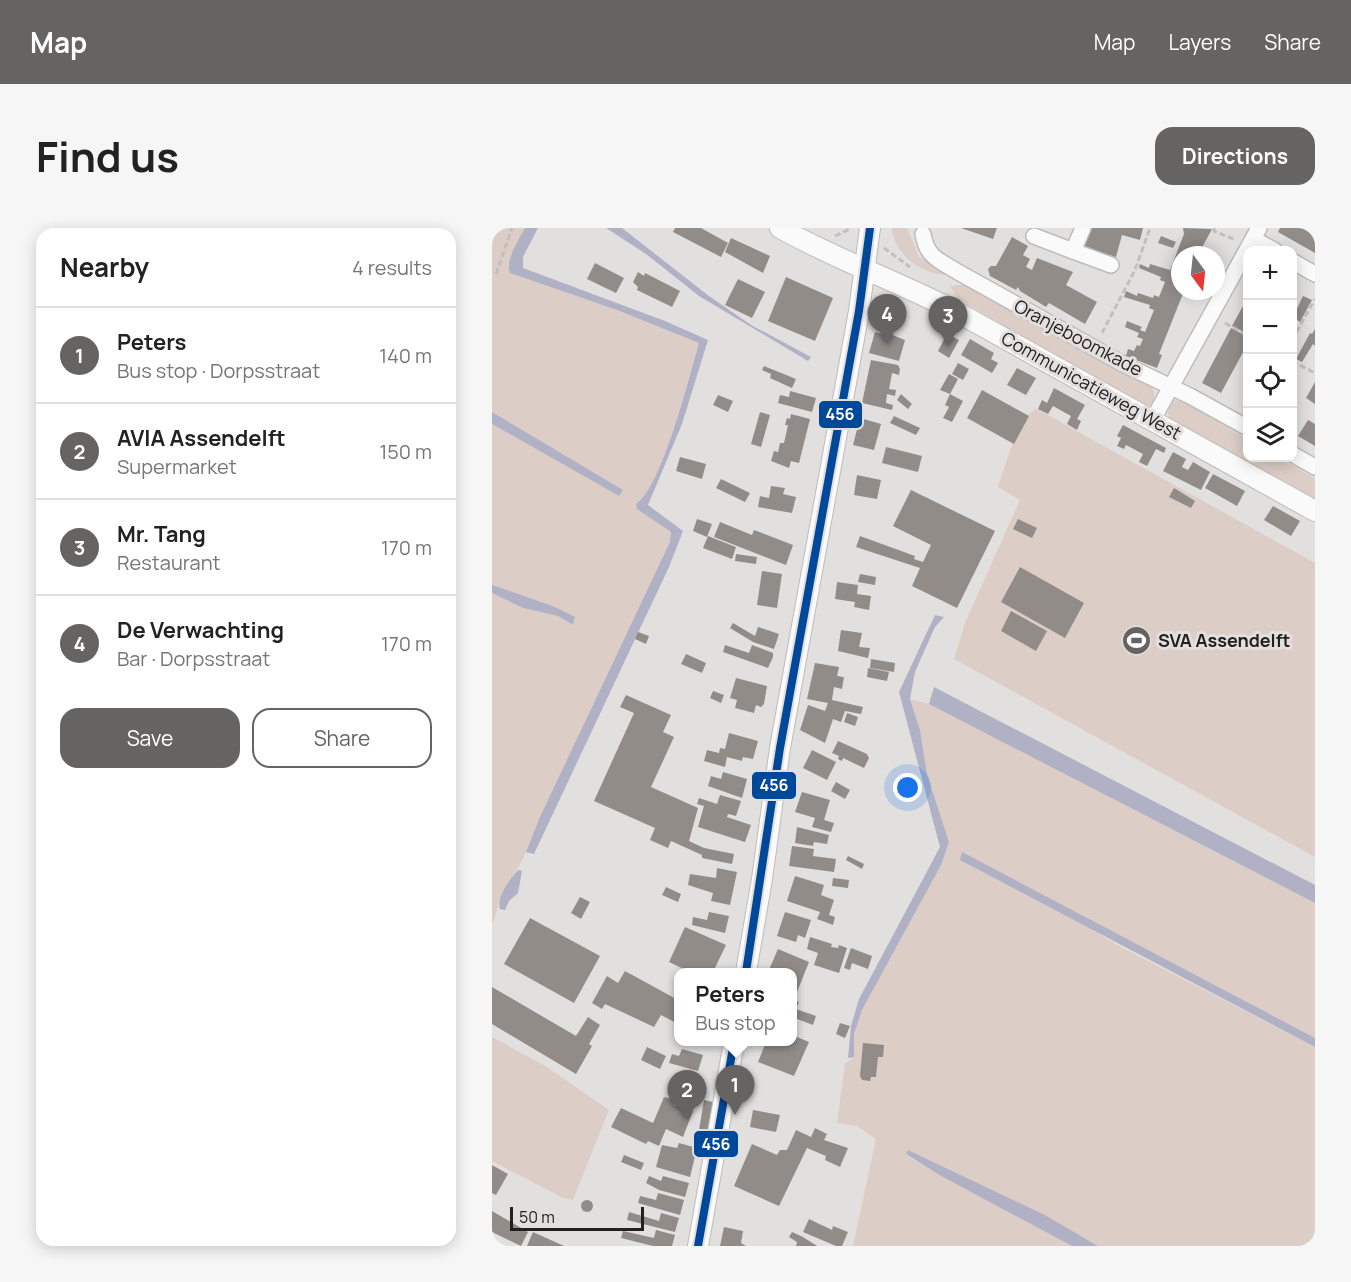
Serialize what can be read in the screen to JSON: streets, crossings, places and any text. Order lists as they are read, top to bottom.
{
  "streets": {
    "street": ["Oranjeboomkade", "Communicatieweg West"]
  },
  "places": {
    "sports": ["SVA Assendelft"]
  },
  "lines": ["transit line 456"],
  "scale_bar": "50 m",
  "north": "bottom",
  "page": {
    "header": "Map",
    "nav": ["Map", "Layers", "Share"],
    "title": "Find us",
    "buttons": [
      "Directions",
      ["Save", "Share"]
    ],
    "heading": ["Nearby", "4 results"],
    "map_buttons": ["+", "−"],
    "pins": [
      "4",
      "3",
      "1",
      "2"
    ],
    "list": [
      {
        "mark": "1",
        "name": "Peters",
        "note": "Bus stop · Dorpsstraat",
        "value": "140 m"
      },
      {
        "mark": "2",
        "name": "AVIA Assendelft",
        "note": "Supermarket",
        "value": "150 m"
      },
      {
        "mark": "3",
        "name": "Mr. Tang",
        "note": "Restaurant",
        "value": "170 m"
      },
      {
        "mark": "4",
        "name": "De Verwachting",
        "note": "Bar · Dorpsstraat",
        "value": "170 m"
      }
    ],
    "popup": ["Peters", "Bus stop"],
    "scale": "50 m"
  }
}
